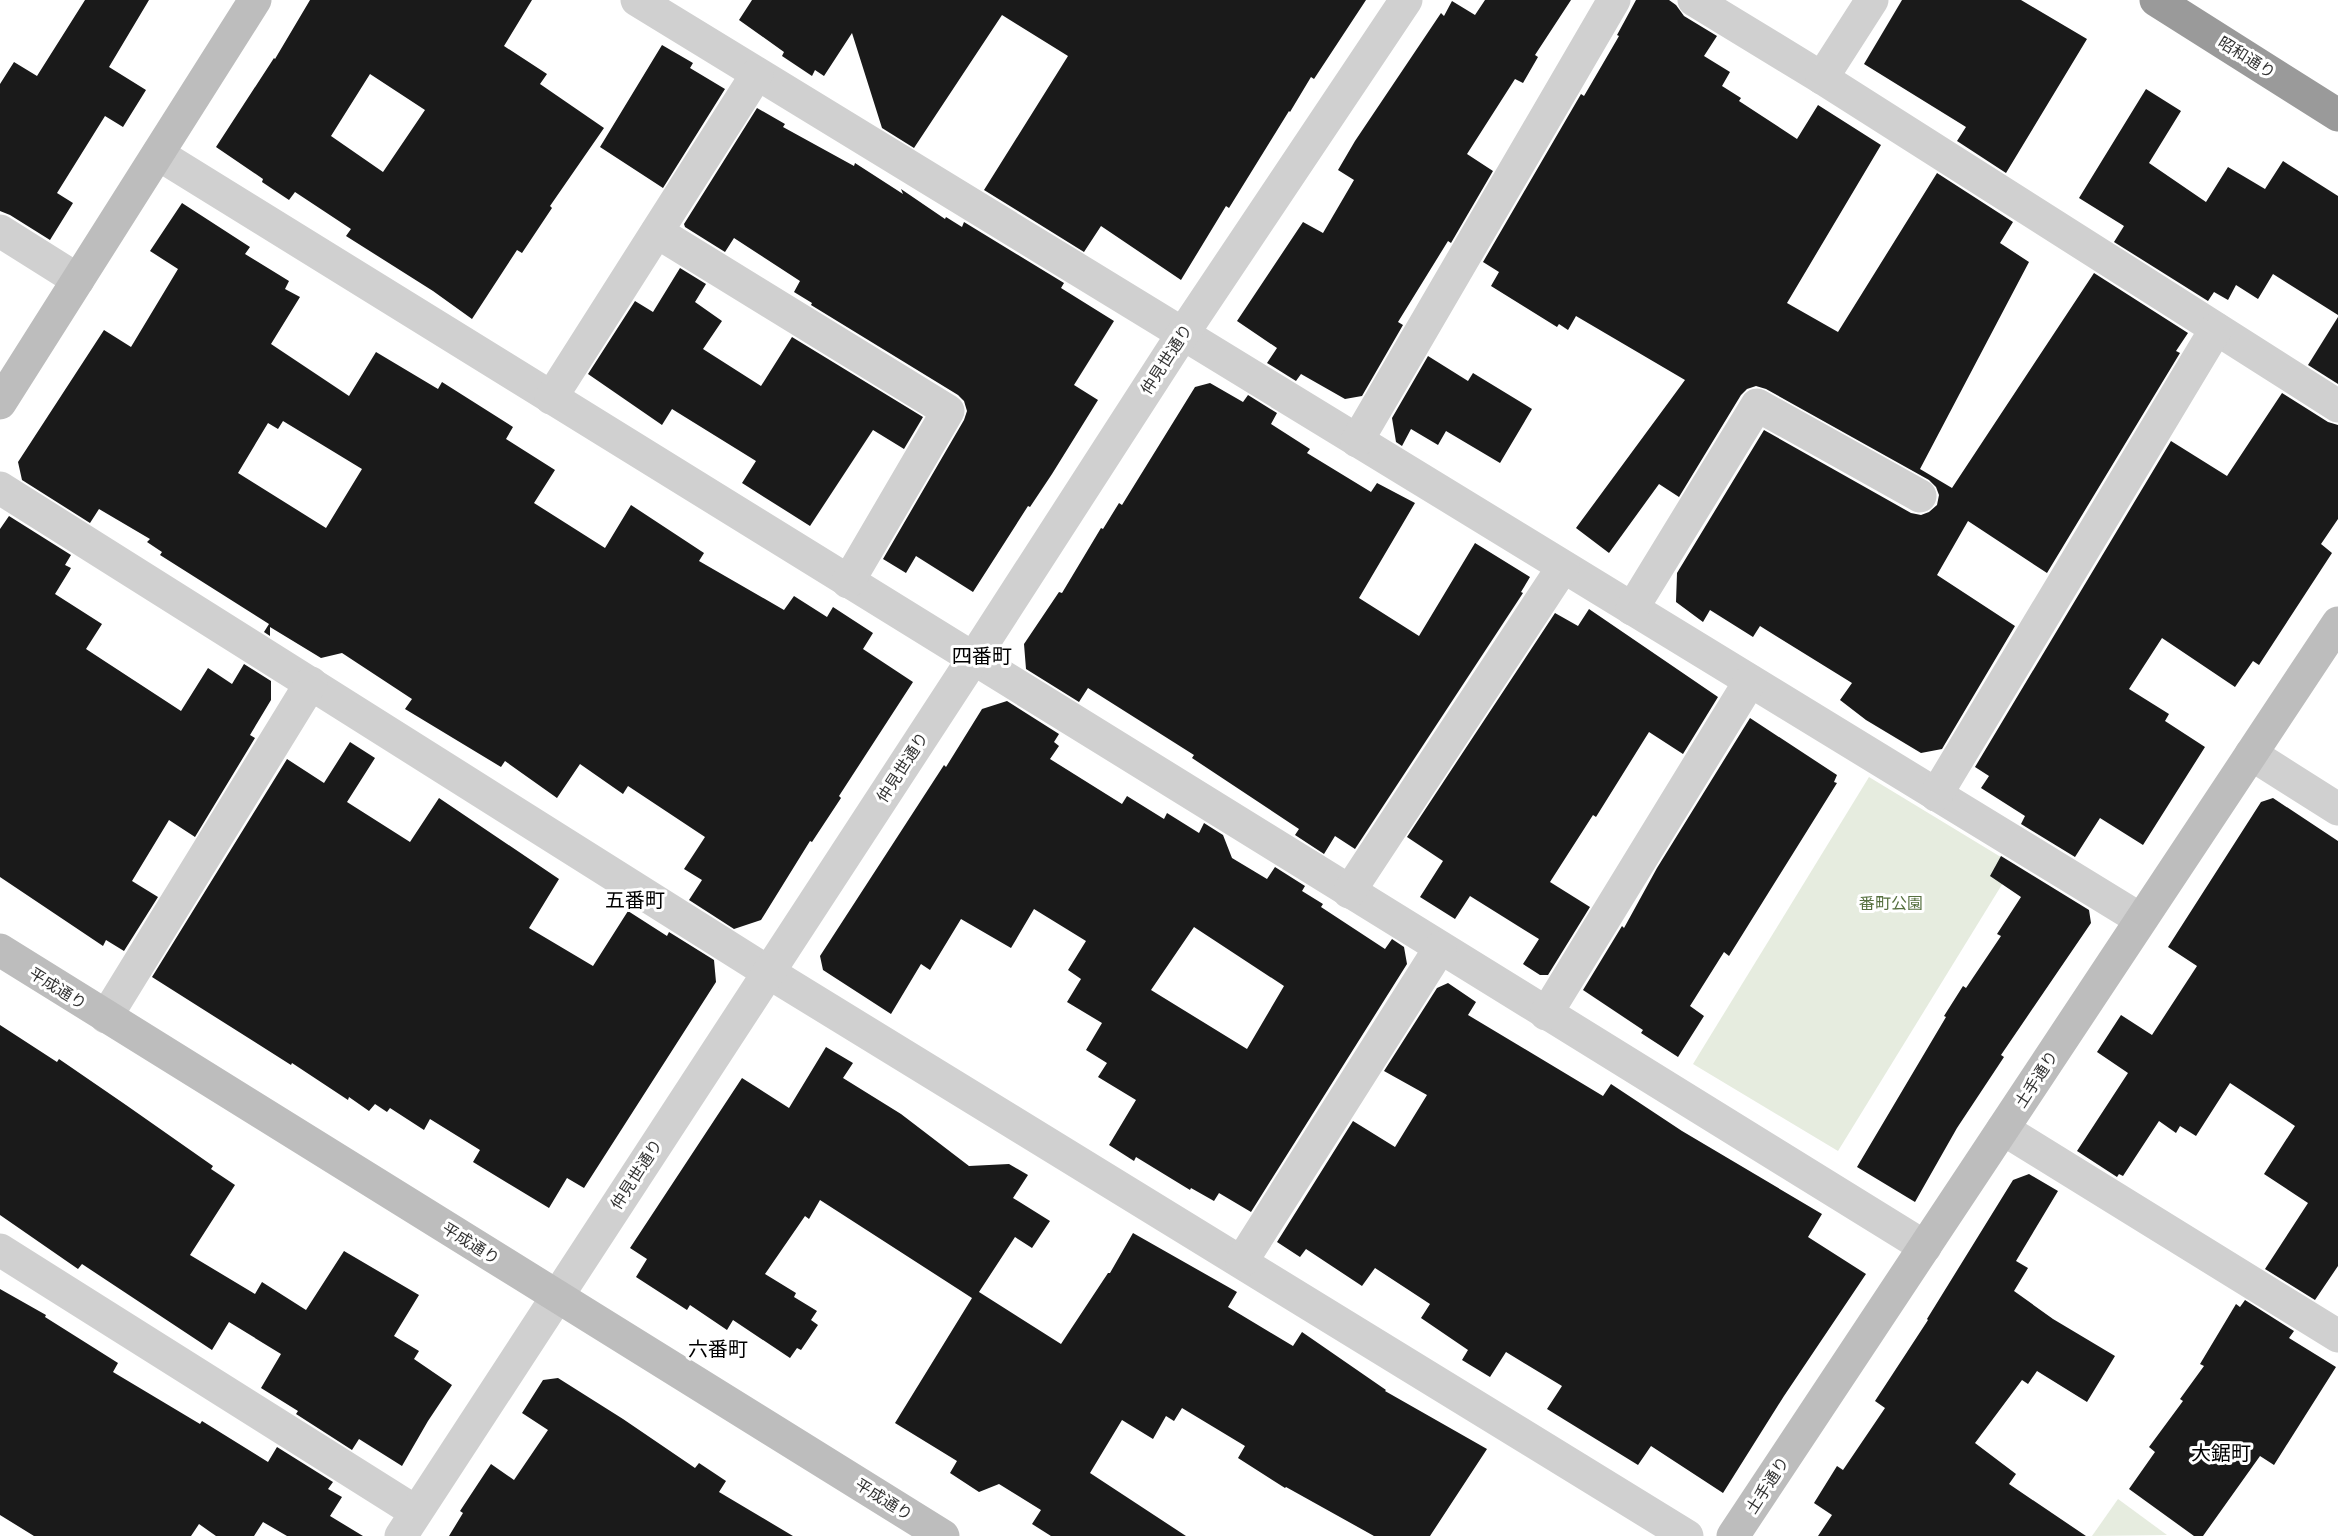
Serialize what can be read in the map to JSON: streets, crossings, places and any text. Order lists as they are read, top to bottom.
{
  "streets": {
    "highway": ["昭和通り"],
    "street": ["仲見世通り", "平成通り", "土手通り"]
  },
  "crossings": [
    ["仲見世通り", "平成通り"]
  ],
  "districts": [
    "四番町",
    "五番町",
    "六番町",
    "大鋸町"
  ],
  "parks": ["番町公園"]
}
